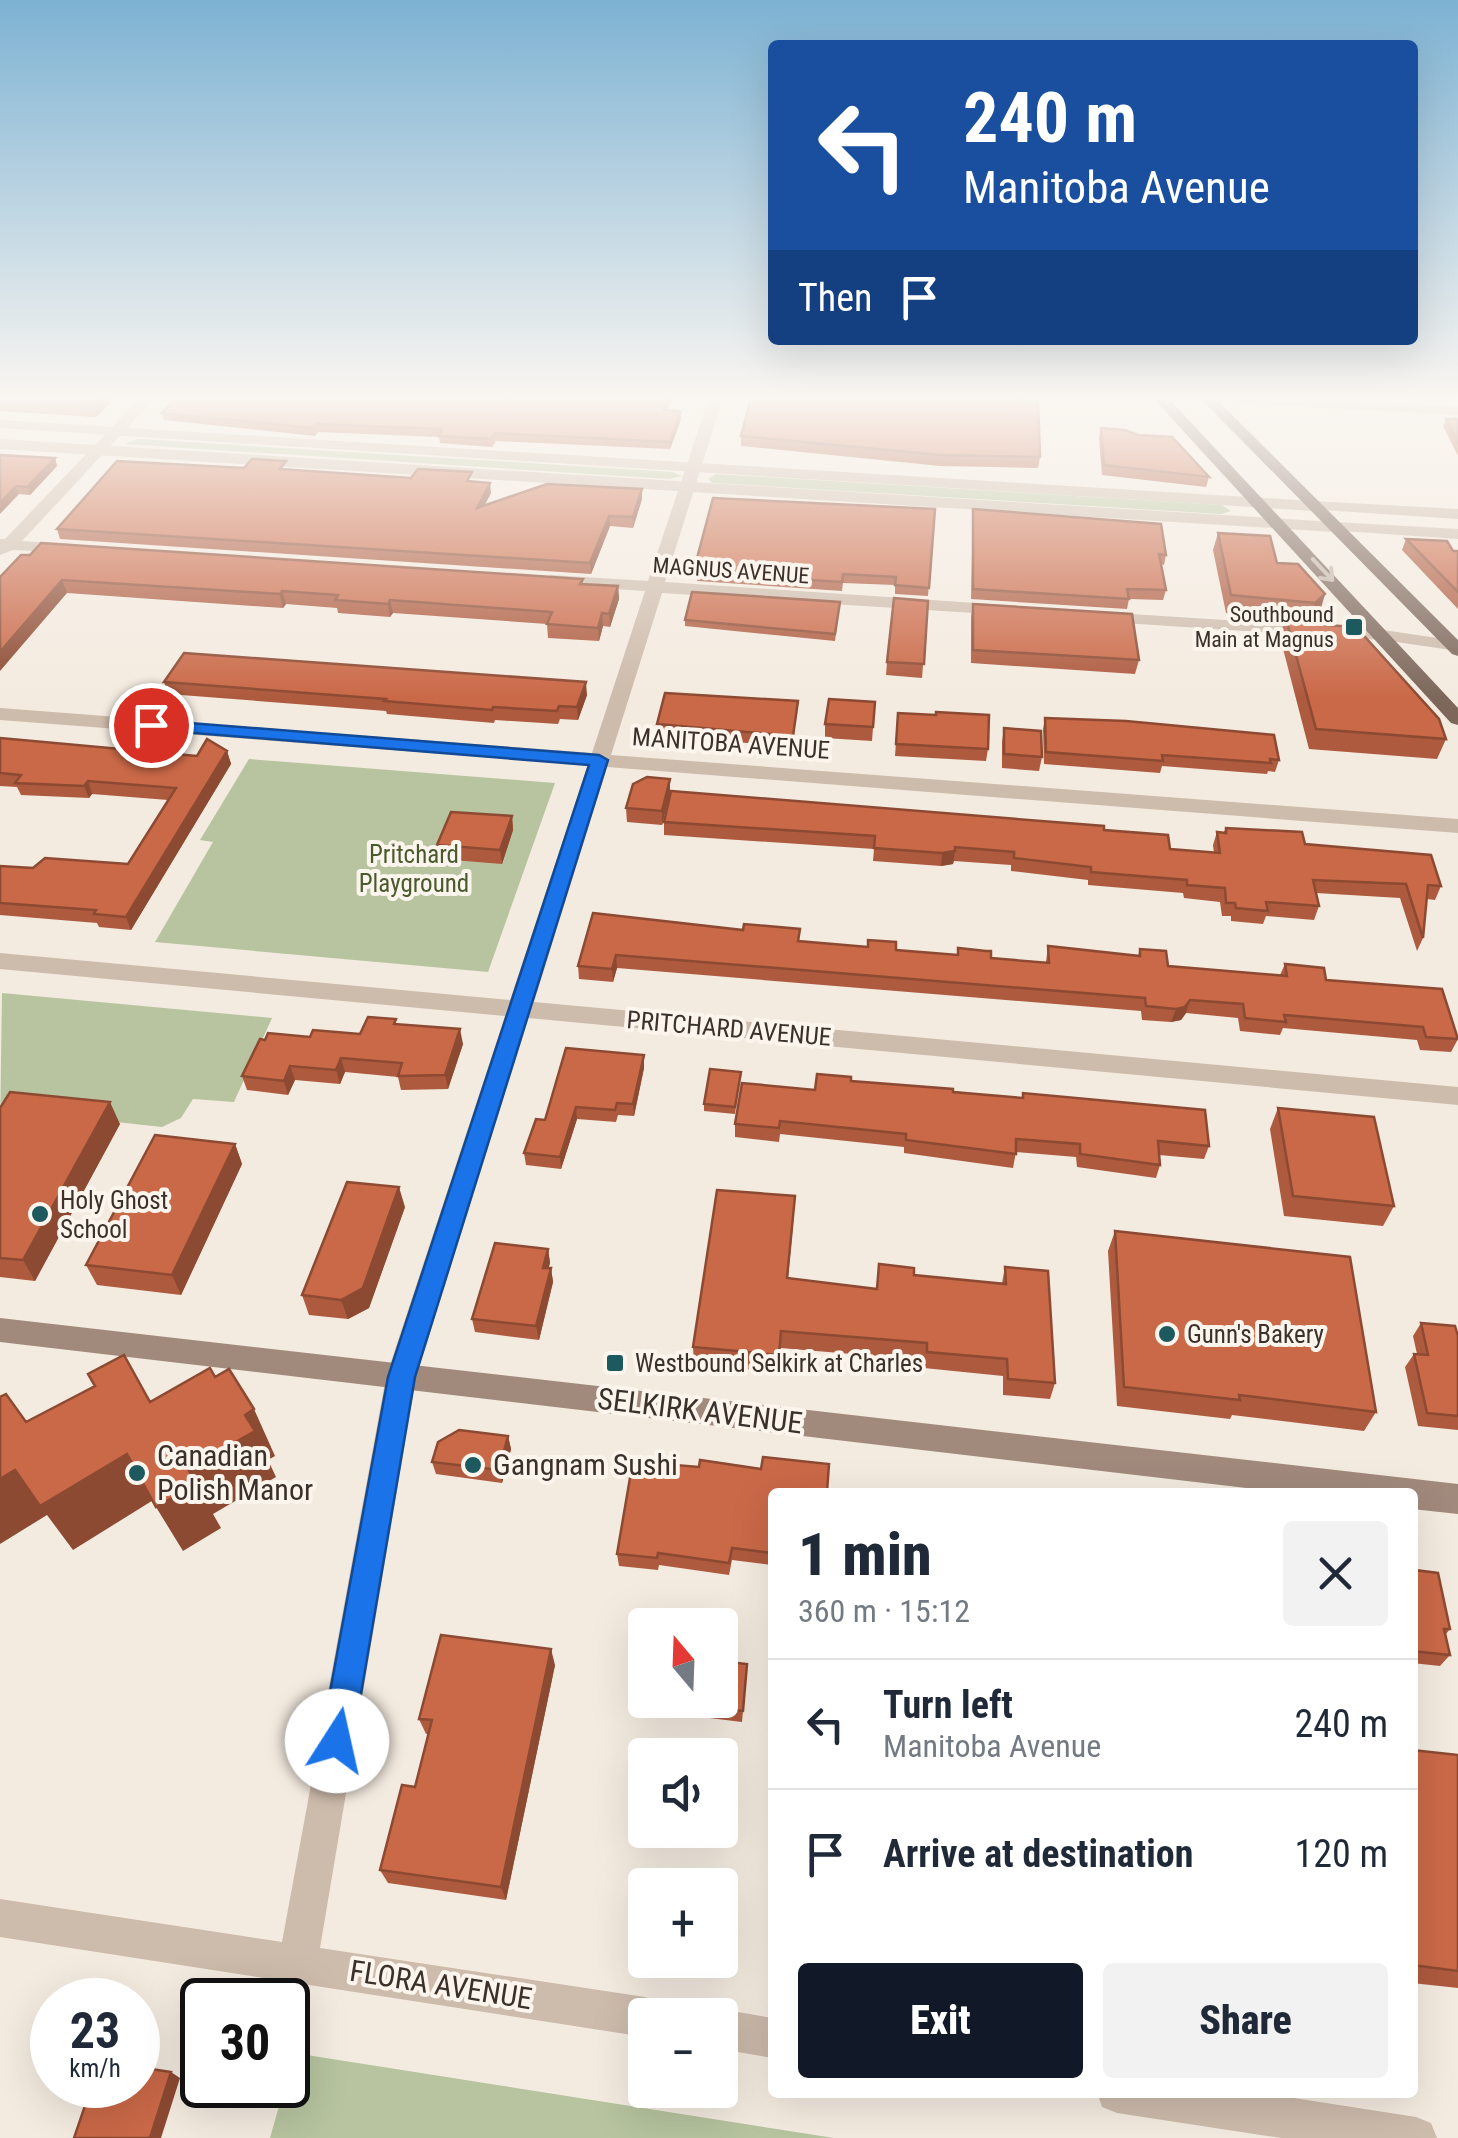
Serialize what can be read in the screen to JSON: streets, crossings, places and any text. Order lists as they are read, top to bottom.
{
  "streets": {
    "main road": ["SELKIRK AVENUE"],
    "street": [
      "MAGNUS AVENUE",
      "MANITOBA AVENUE",
      "PRITCHARD AVENUE",
      "FLORA AVENUE"
    ]
  },
  "parks": ["Pritchard Playground"],
  "places": {
    "transit": ["Southbound Main at Magnus", "Westbound Selkirk at Charles"],
    "other": [
      "Holy Ghost School",
      "Gunn's Bakery",
      "Gangnam Sushi",
      "Canadian Polish Manor"
    ]
  },
  "north": "top",
  "page": {
    "turn": ["240 m", "Manitoba Avenue"],
    "then": "Then",
    "heading": ["1 min", "360 m · 15:12"],
    "map_buttons": ["+", "−"],
    "list": [
      {
        "name": "Turn left",
        "note": "Manitoba Avenue",
        "value": "240 m"
      },
      {
        "name": "Arrive at destination",
        "value": "120 m"
      }
    ],
    "buttons": ["Exit", "Share"],
    "speed": "23 km/h",
    "limit": "30"
  }
}
